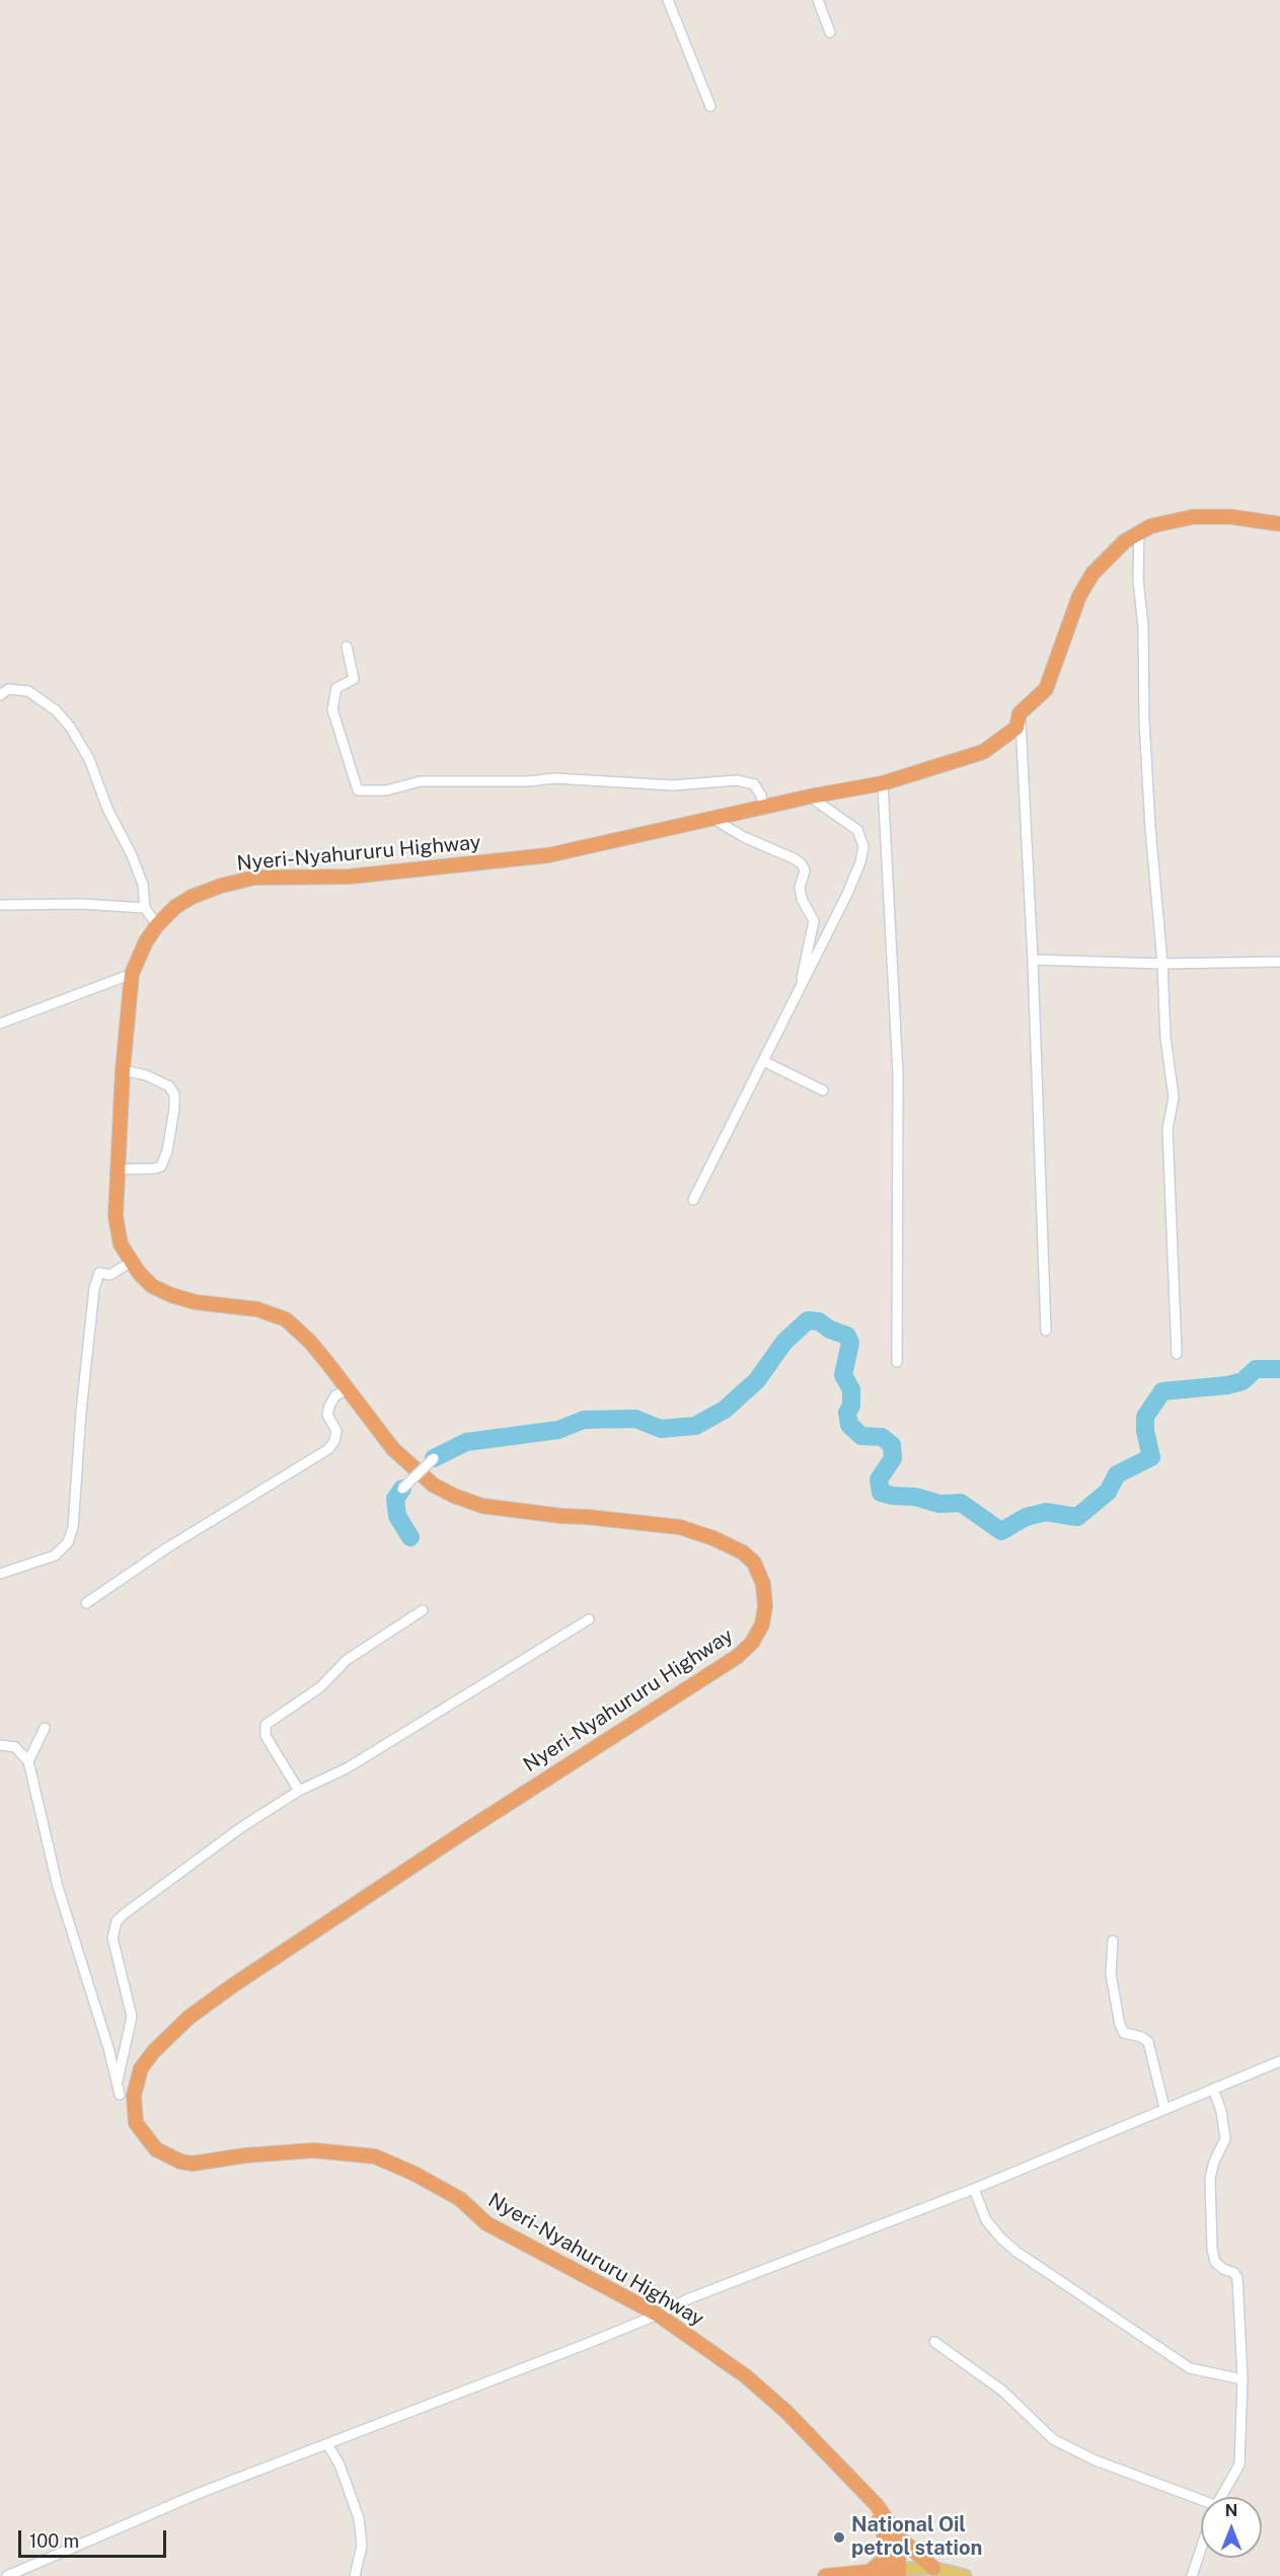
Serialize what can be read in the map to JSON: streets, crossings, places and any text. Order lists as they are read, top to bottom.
{
  "streets": {
    "highway": ["Nyeri-Nyahururu Highway"]
  },
  "places": ["National Oil petrol station"],
  "scale_bar": "100 m",
  "north": "top"
}
